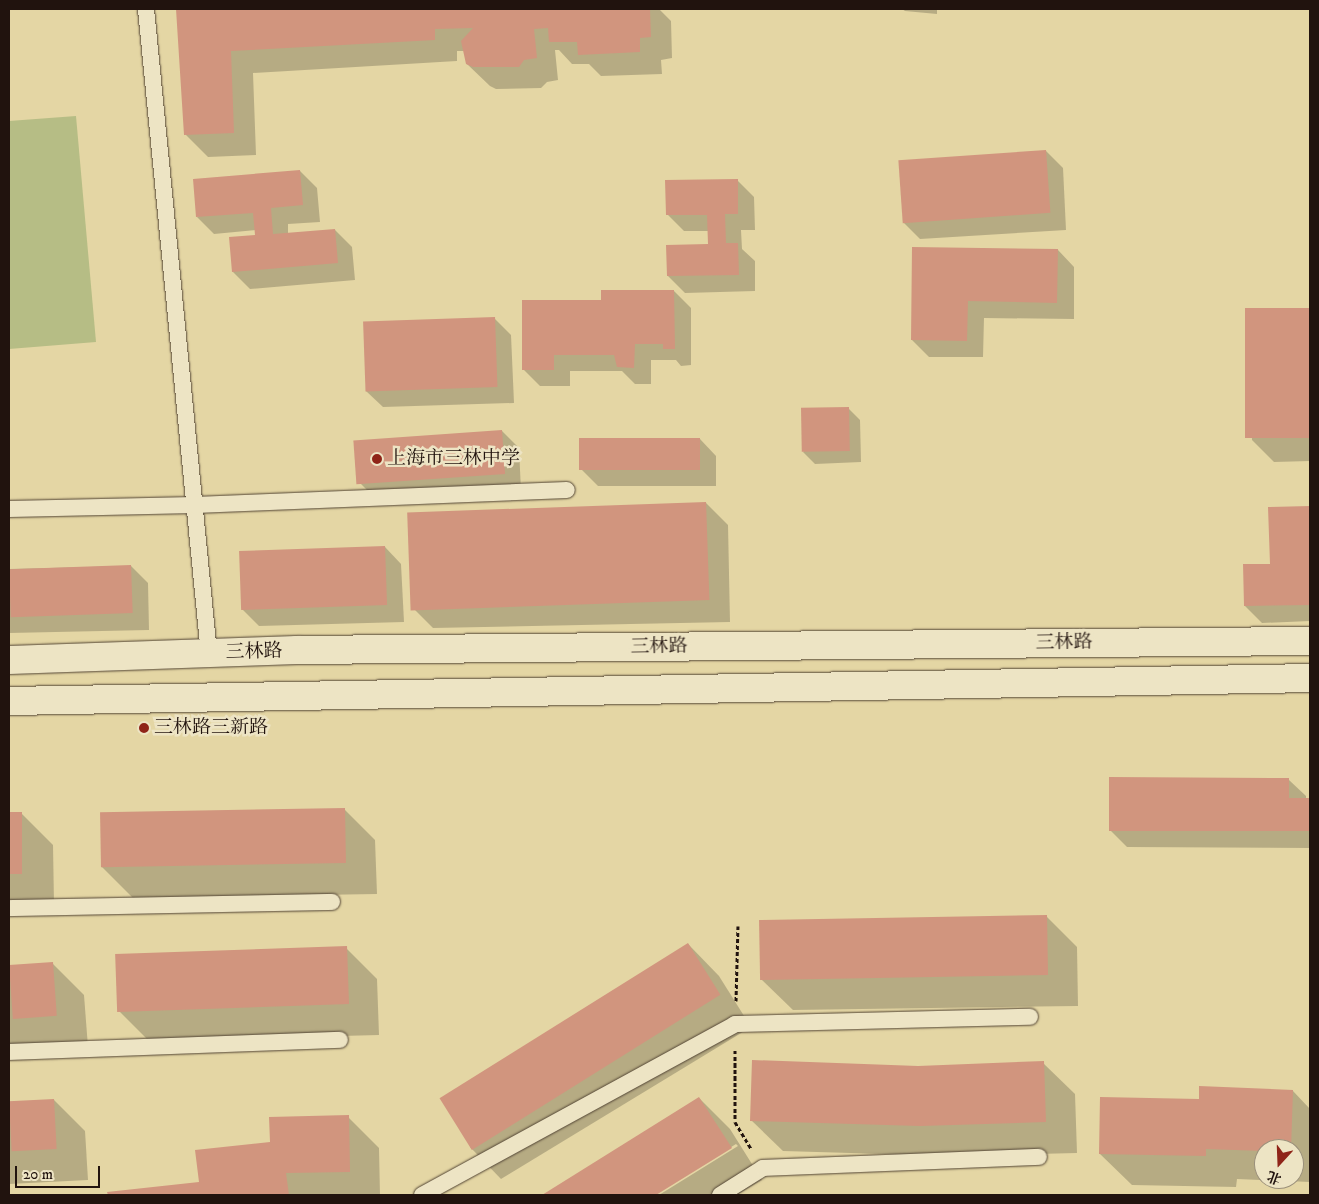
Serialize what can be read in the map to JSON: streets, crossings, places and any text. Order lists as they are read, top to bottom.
{
  "streets": {
    "main road": ["三林路"]
  },
  "places": ["上海市三林中学", "三林路三新路"],
  "scale_bar": "20 m",
  "north": "bottom"
}
